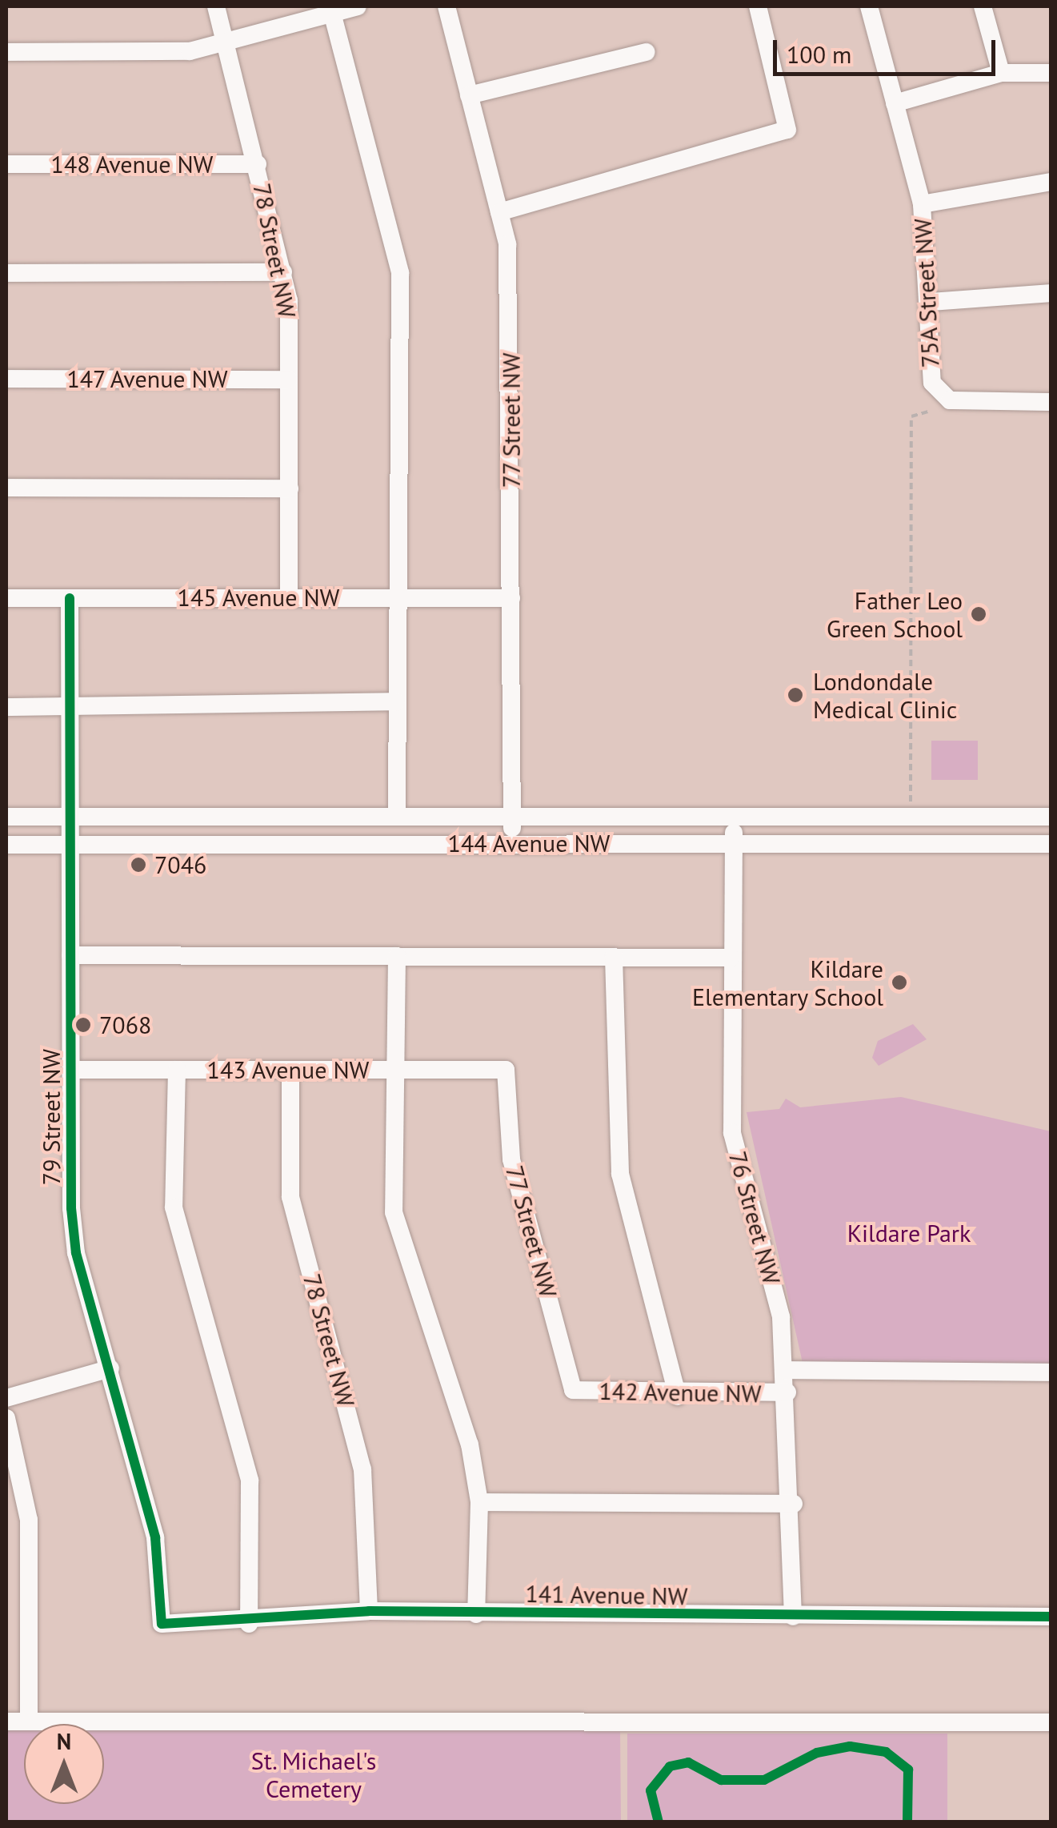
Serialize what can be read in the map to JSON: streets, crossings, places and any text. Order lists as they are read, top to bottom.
{
  "streets": {
    "street": [
      "148 Avenue NW",
      "78 Street NW",
      "75A Street NW",
      "147 Avenue NW",
      "77 Street NW",
      "145 Avenue NW",
      "144 Avenue NW",
      "143 Avenue NW",
      "79 Street NW",
      "76 Street NW",
      "142 Avenue NW",
      "141 Avenue NW"
    ]
  },
  "crossings": [
    ["148 Avenue NW", "78 Street NW"],
    ["78 Street NW", "147 Avenue NW"],
    ["78 Street NW", "145 Avenue NW"],
    ["78 Street NW", "143 Avenue NW"],
    ["78 Street NW", "141 Avenue NW"],
    ["77 Street NW", "145 Avenue NW"],
    ["77 Street NW", "144 Avenue NW"],
    ["77 Street NW", "143 Avenue NW"],
    ["77 Street NW", "142 Avenue NW"],
    ["145 Avenue NW", "79 Street NW"],
    ["144 Avenue NW", "79 Street NW"],
    ["144 Avenue NW", "76 Street NW"],
    ["143 Avenue NW", "79 Street NW"],
    ["79 Street NW", "141 Avenue NW"],
    ["76 Street NW", "142 Avenue NW"],
    ["76 Street NW", "141 Avenue NW"]
  ],
  "parks": ["Kildare Park", "St. Michael's Cemetery"],
  "places": [
    "Father Leo Green School",
    "Londondale Medical Clinic",
    "7046",
    "Kildare Elementary School",
    "7068"
  ],
  "scale_bar": "100 m",
  "north": "top"
}
